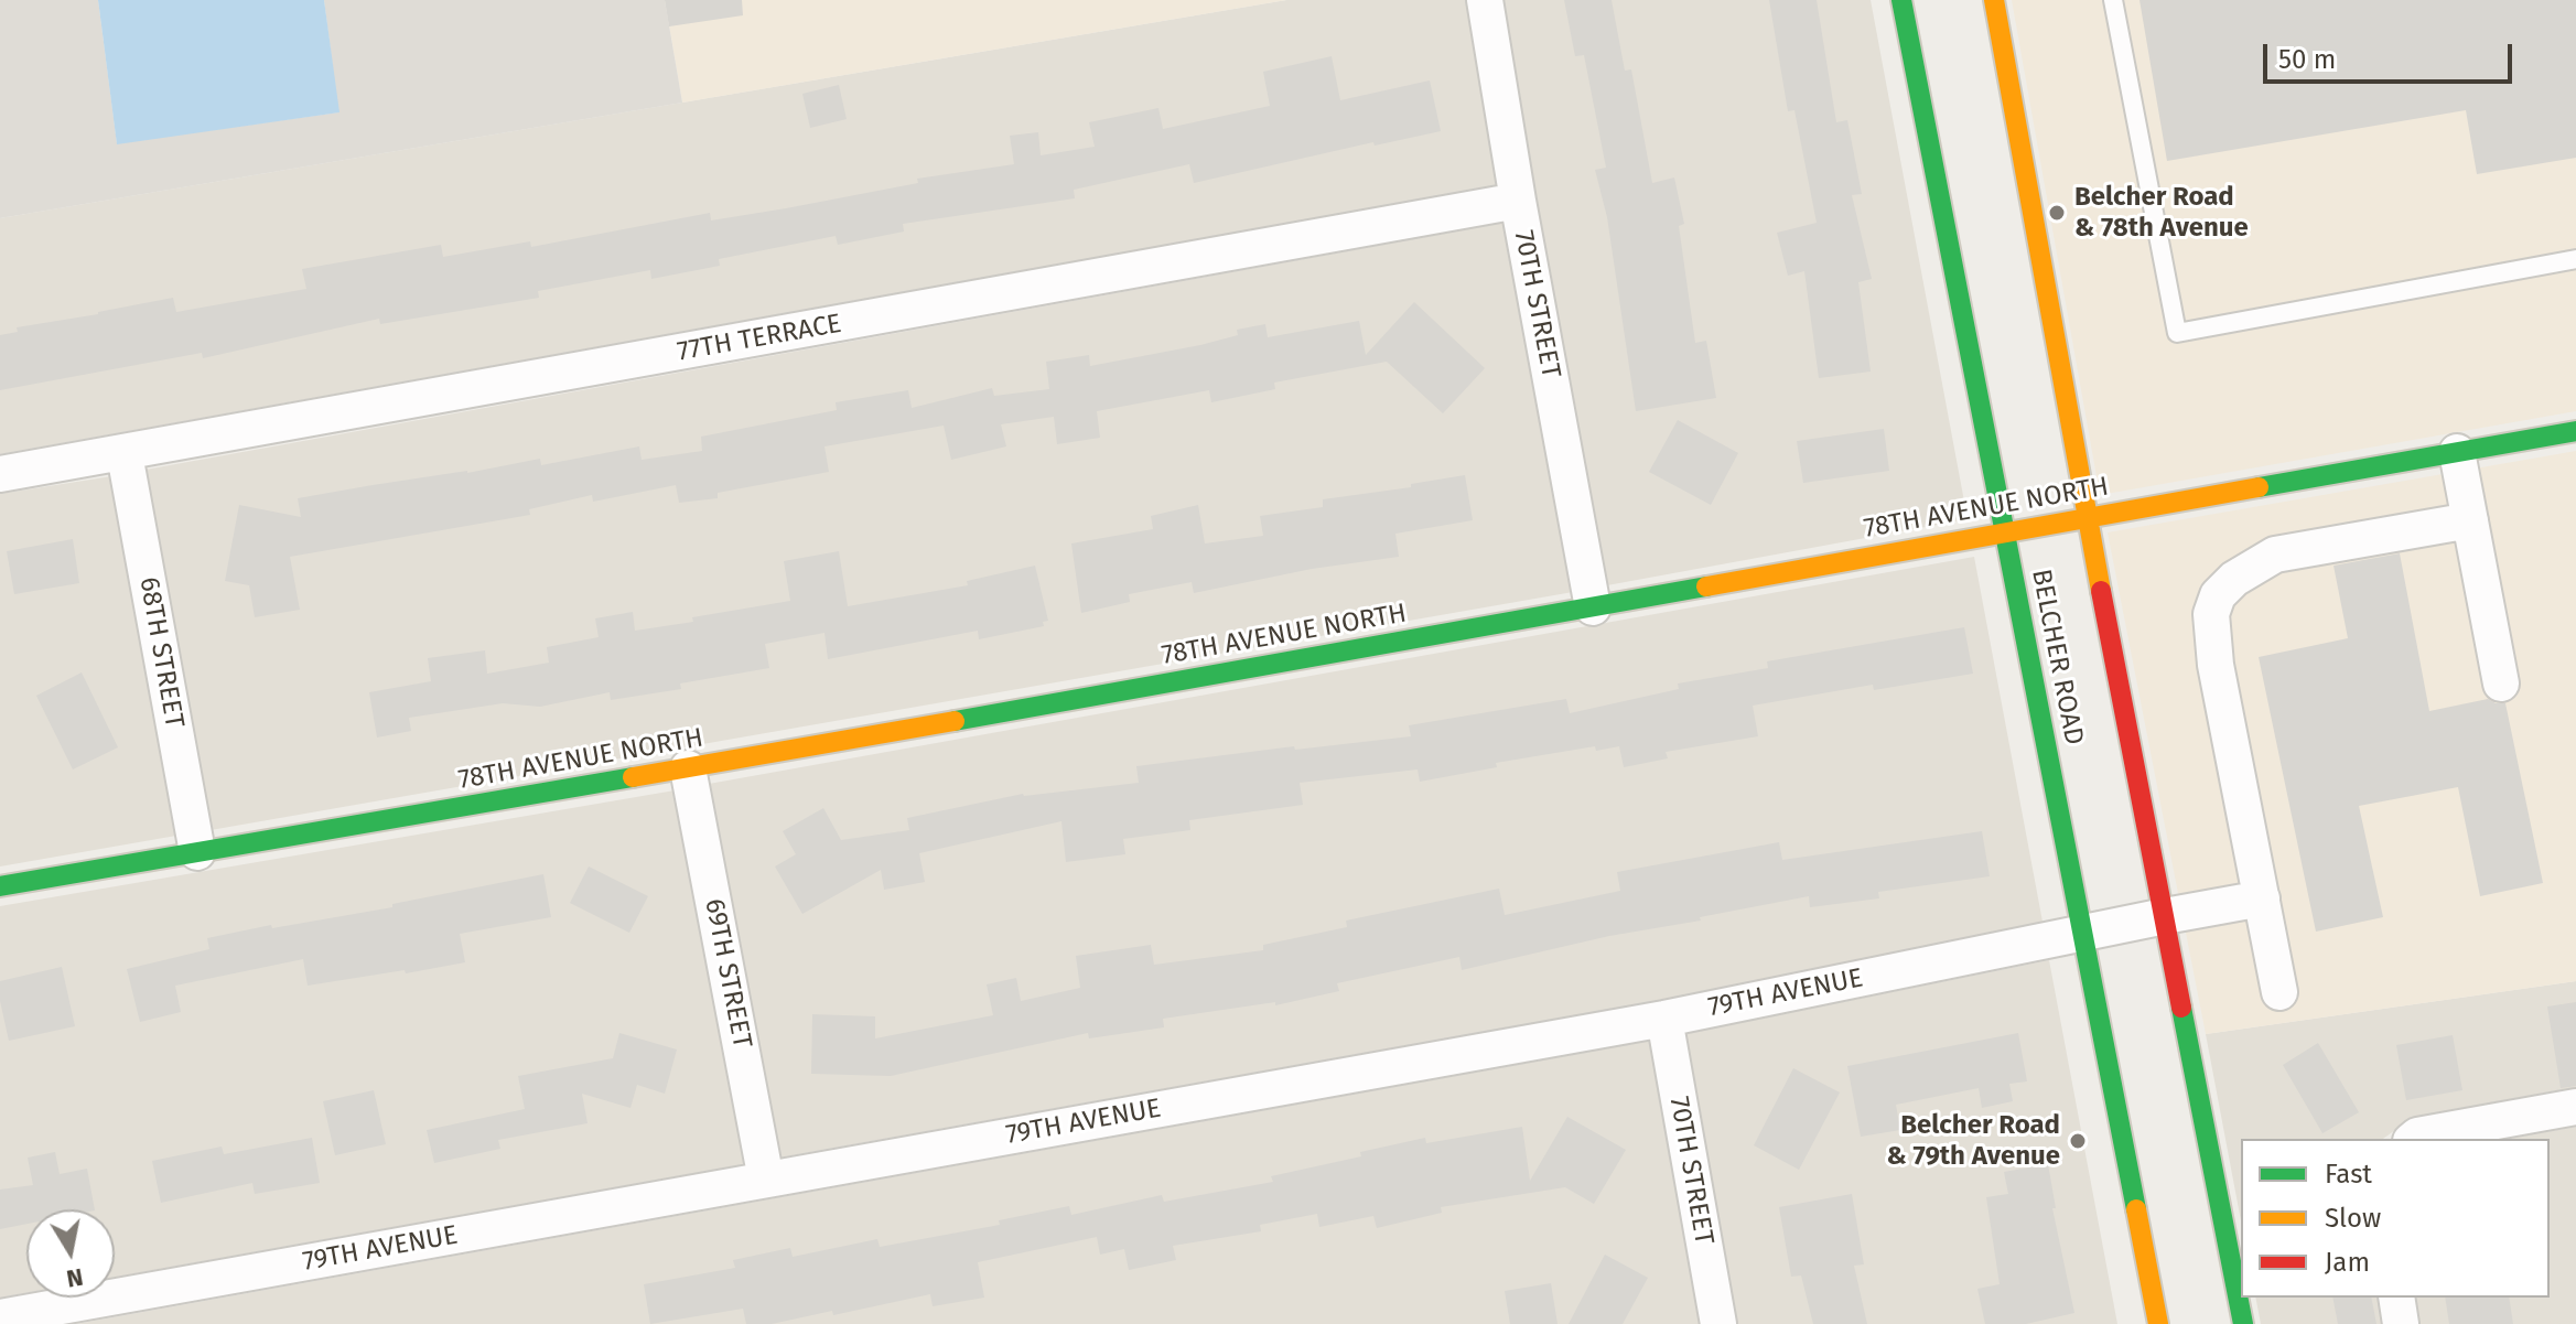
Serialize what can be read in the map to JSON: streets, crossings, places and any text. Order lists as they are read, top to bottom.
{
  "streets": {
    "main road": ["78TH AVENUE NORTH", "BELCHER ROAD"],
    "street": [
      "70TH STREET",
      "77TH TERRACE",
      "68TH STREET",
      "69TH STREET",
      "79TH AVENUE"
    ]
  },
  "crossings": [
    ["70TH STREET", "77TH TERRACE"],
    ["70TH STREET", "78TH AVENUE NORTH"],
    ["70TH STREET", "79TH AVENUE"],
    ["77TH TERRACE", "68TH STREET"],
    ["78TH AVENUE NORTH", "68TH STREET"],
    ["78TH AVENUE NORTH", "BELCHER ROAD"],
    ["78TH AVENUE NORTH", "69TH STREET"],
    ["BELCHER ROAD", "79TH AVENUE"],
    ["69TH STREET", "79TH AVENUE"]
  ],
  "places": ["Belcher Road & 78th Avenue", "Belcher Road & 79th Avenue"],
  "legend": ["Fast", "Slow", "Jam"],
  "scale_bar": "50 m",
  "north": "bottom"
}
